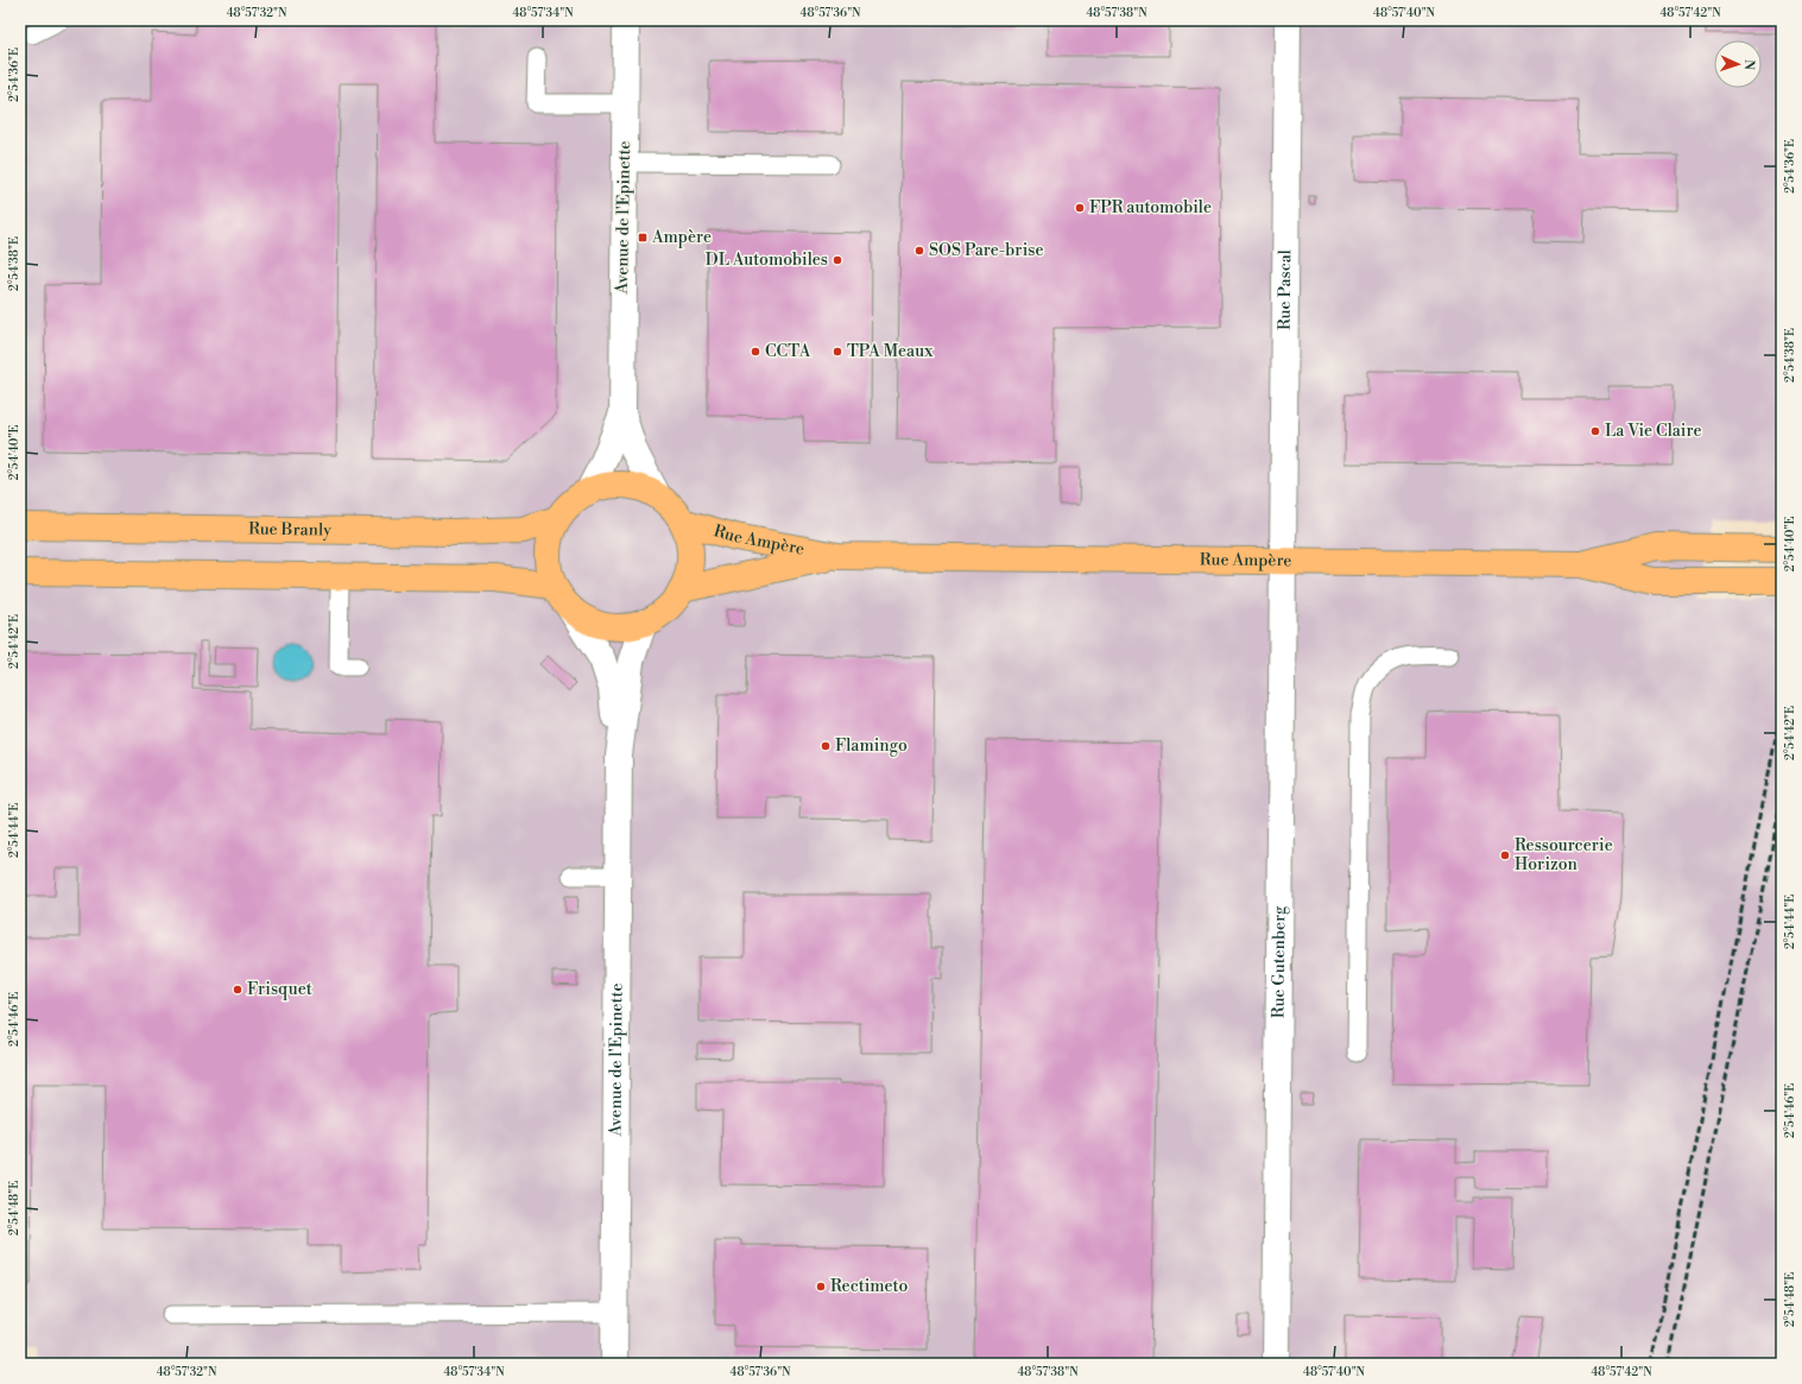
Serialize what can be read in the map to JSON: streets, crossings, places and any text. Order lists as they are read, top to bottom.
{
  "streets": {
    "main road": ["Rue Branly", "Rue Ampère"],
    "street": ["Avenue de l'Epinette", "Rue Pascal", "Rue Gutenberg"]
  },
  "crossings": [
    ["Avenue de l'Epinette", "Rue Branly"],
    ["Avenue de l'Epinette", "Rue Ampère"],
    ["Rue Pascal", "Rue Ampère"],
    ["Rue Pascal", "Rue Gutenberg"],
    ["Rue Branly", "Rue Ampère"],
    ["Rue Ampère", "Rue Gutenberg"]
  ],
  "places": {
    "other": [
      "FPR automobile",
      "SOS Pare-brise",
      "DL Automobiles",
      "CCTA",
      "TPA Meaux",
      "La Vie Claire",
      "Flamingo",
      "Ressourcerie Horizon",
      "Frisquet",
      "Rectimeto"
    ],
    "transit": ["Ampère"]
  },
  "north": "right",
  "coordinates": [
    "48°57'32\"N",
    "48°57'34\"N",
    "48°57'36\"N",
    "48°57'38\"N",
    "48°57'40\"N",
    "48°57'42\"N",
    "2°54'36\"E",
    "2°54'38\"E",
    "2°54'40\"E",
    "2°54'42\"E",
    "2°54'44\"E",
    "2°54'46\"E",
    "2°54'48\"E"
  ]
}
